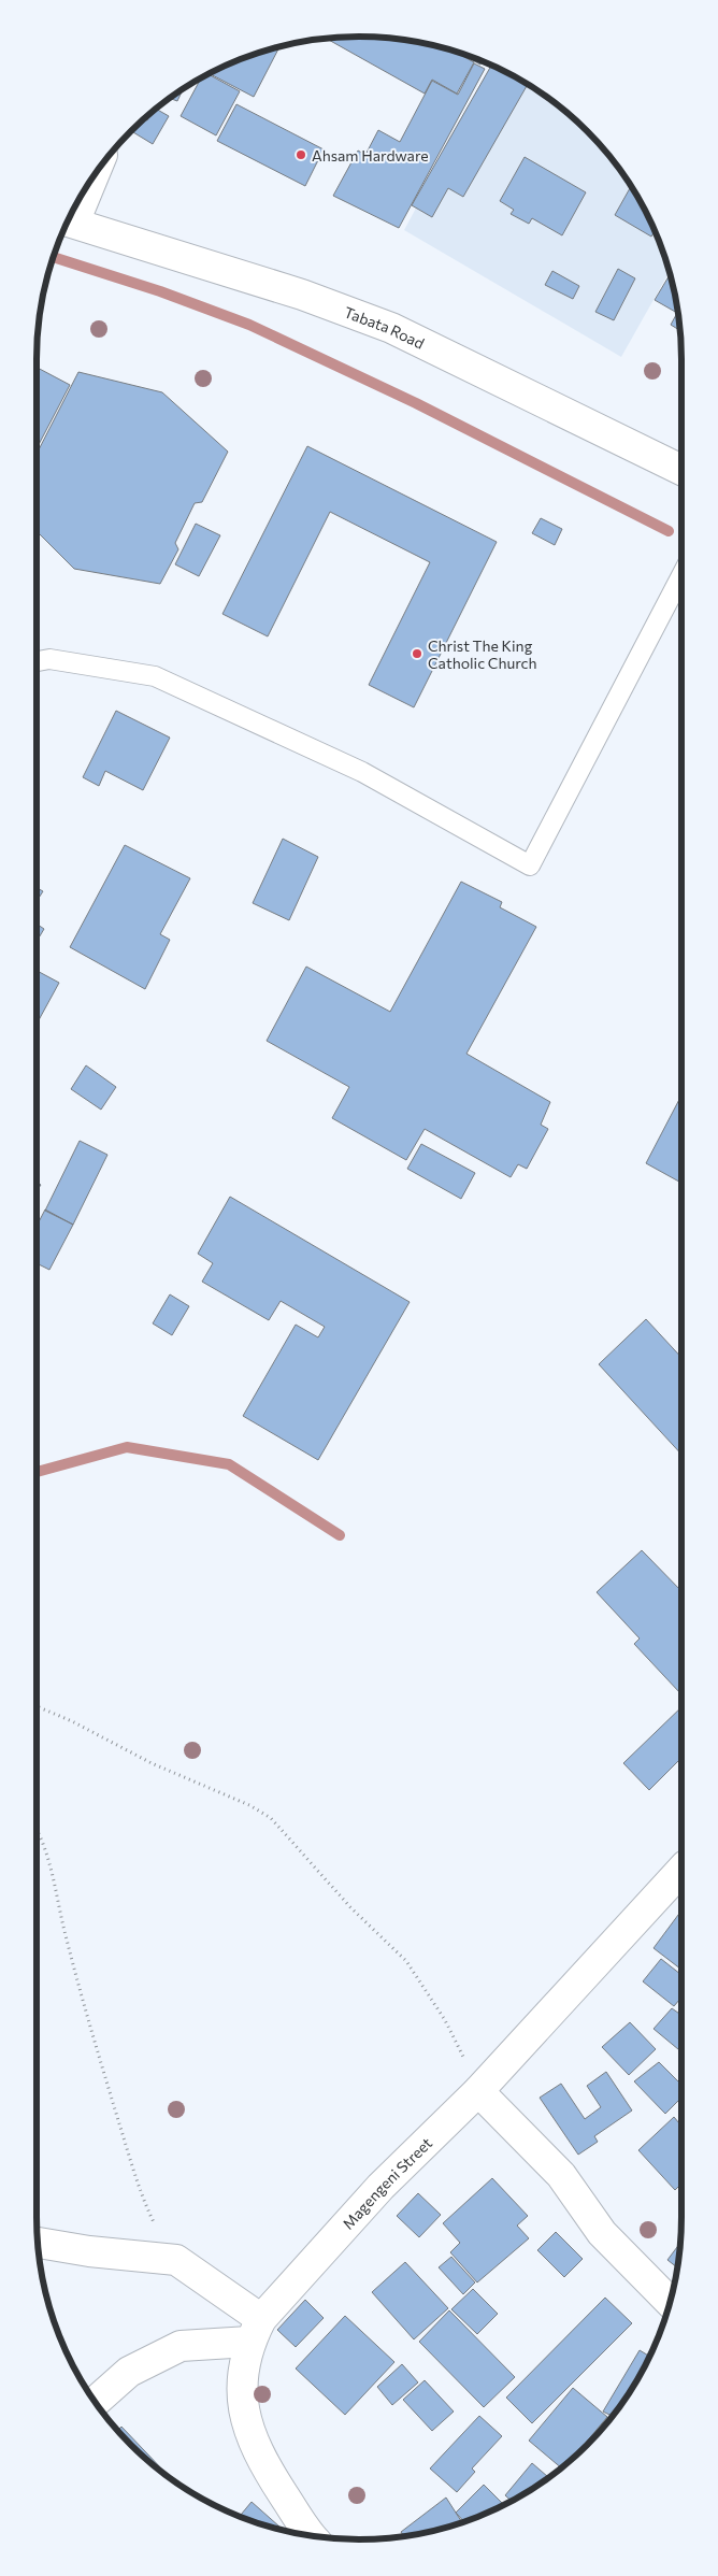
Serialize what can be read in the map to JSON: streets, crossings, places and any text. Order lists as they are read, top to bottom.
{
  "streets": {
    "street": ["Tabata Road", "Magengeni Street"]
  },
  "places": ["Ahsam Hardware", "Christ The King Catholic Church"]
}
